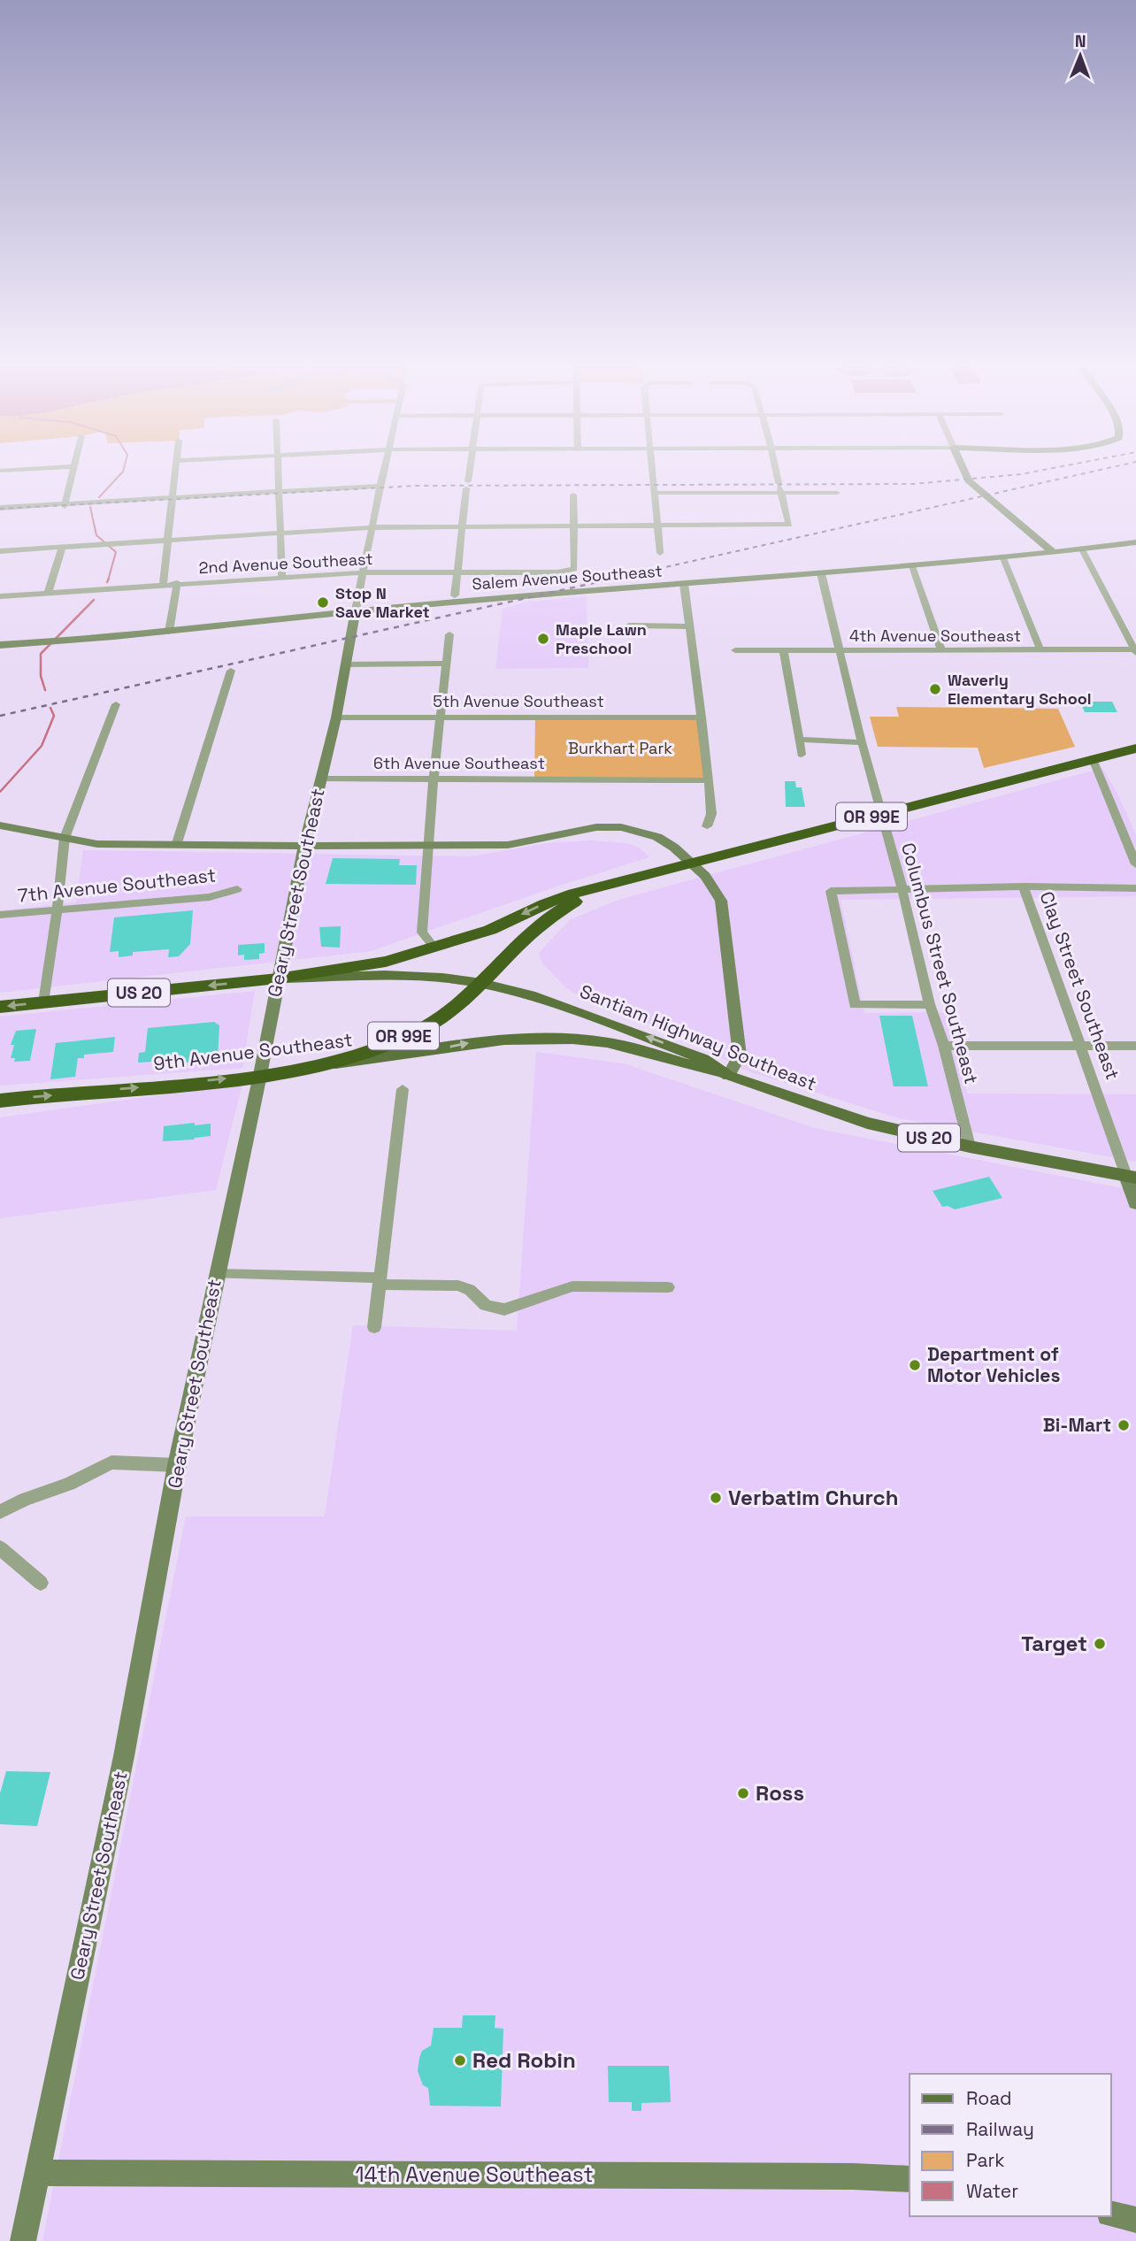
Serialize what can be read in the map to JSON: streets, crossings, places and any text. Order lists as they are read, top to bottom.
{
  "streets": {
    "highway": ["OR 99E", "US 20", "9th Avenue Southeast"],
    "main road": [
      "Salem Avenue Southeast",
      "Geary Street Southeast",
      "Clay Street Southeast",
      "Santiam Highway Southeast",
      "14th Avenue Southeast"
    ],
    "street": [
      "2nd Avenue Southeast",
      "4th Avenue Southeast",
      "5th Avenue Southeast",
      "6th Avenue Southeast",
      "7th Avenue Southeast",
      "Columbus Street Southeast"
    ]
  },
  "crossings": [
    ["2nd Avenue Southeast", "Geary Street Southeast"],
    ["Salem Avenue Southeast", "Geary Street Southeast"],
    ["Salem Avenue Southeast", "Columbus Street Southeast"],
    ["4th Avenue Southeast", "Columbus Street Southeast"],
    ["5th Avenue Southeast", "Geary Street Southeast"],
    ["6th Avenue Southeast", "Geary Street Southeast"],
    ["OR 99E", "Geary Street Southeast"],
    ["OR 99E", "Columbus Street Southeast"],
    ["OR 99E", "US 20"],
    ["OR 99E", "Santiam Highway Southeast"],
    ["OR 99E", "9th Avenue Southeast"],
    ["Geary Street Southeast", "US 20"],
    ["Geary Street Southeast", "Santiam Highway Southeast"],
    ["Geary Street Southeast", "9th Avenue Southeast"],
    ["Geary Street Southeast", "14th Avenue Southeast"],
    ["Columbus Street Southeast", "Santiam Highway Southeast"],
    ["Clay Street Southeast", "Santiam Highway Southeast"],
    ["US 20", "Santiam Highway Southeast"],
    ["Santiam Highway Southeast", "9th Avenue Southeast"]
  ],
  "one_way": ["9th Avenue Southeast"],
  "parks": ["Burkhart Park"],
  "places": [
    "Stop N Save Market",
    "Maple Lawn Preschool",
    "Waverly Elementary School",
    "Department of Motor Vehicles",
    "Bi-Mart",
    "Verbatim Church",
    "Target",
    "Ross",
    "Red Robin"
  ],
  "legend": [
    "Road",
    "Railway",
    "Park",
    "Water"
  ],
  "north": "top"
}
